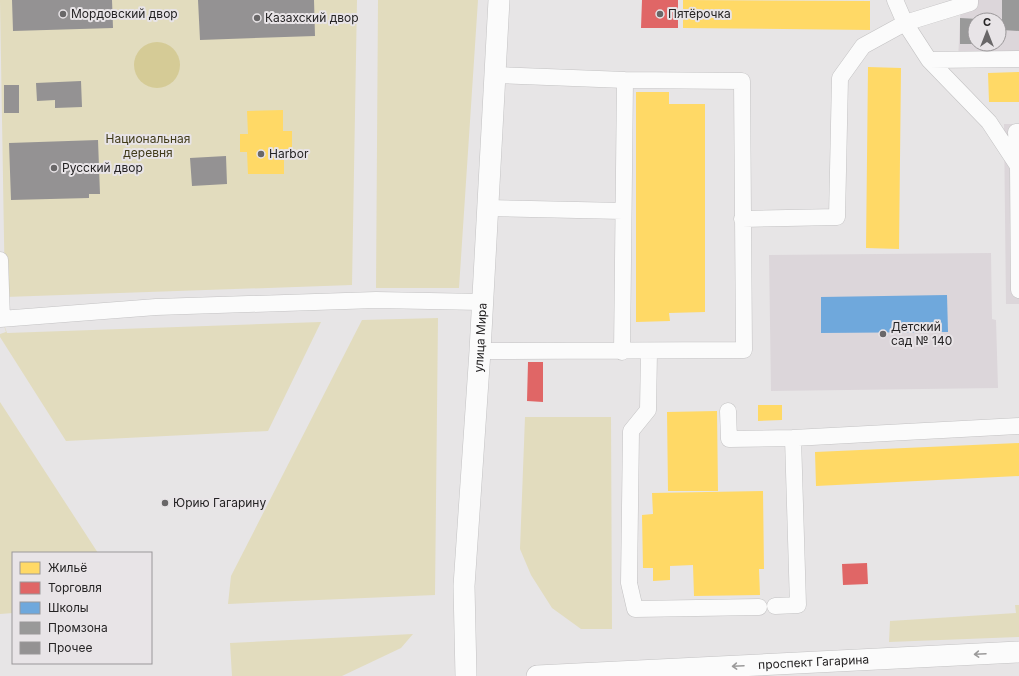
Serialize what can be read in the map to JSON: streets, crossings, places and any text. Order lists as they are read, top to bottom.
{
  "streets": {
    "main road": ["улица Мира", "проспект Гагарина"]
  },
  "one_way": ["проспект Гагарина"],
  "parks": ["Национальная деревня"],
  "places": [
    "Мордовский двор",
    "Пятёрочка",
    "Казахский двор",
    "Harbor",
    "Русский двор",
    "Детский сад № 140",
    "Юрию Гагарину"
  ],
  "legend": [
    "Жильё",
    "Торговля",
    "Школы",
    "Промзона",
    "Прочее"
  ],
  "north": "top"
}
